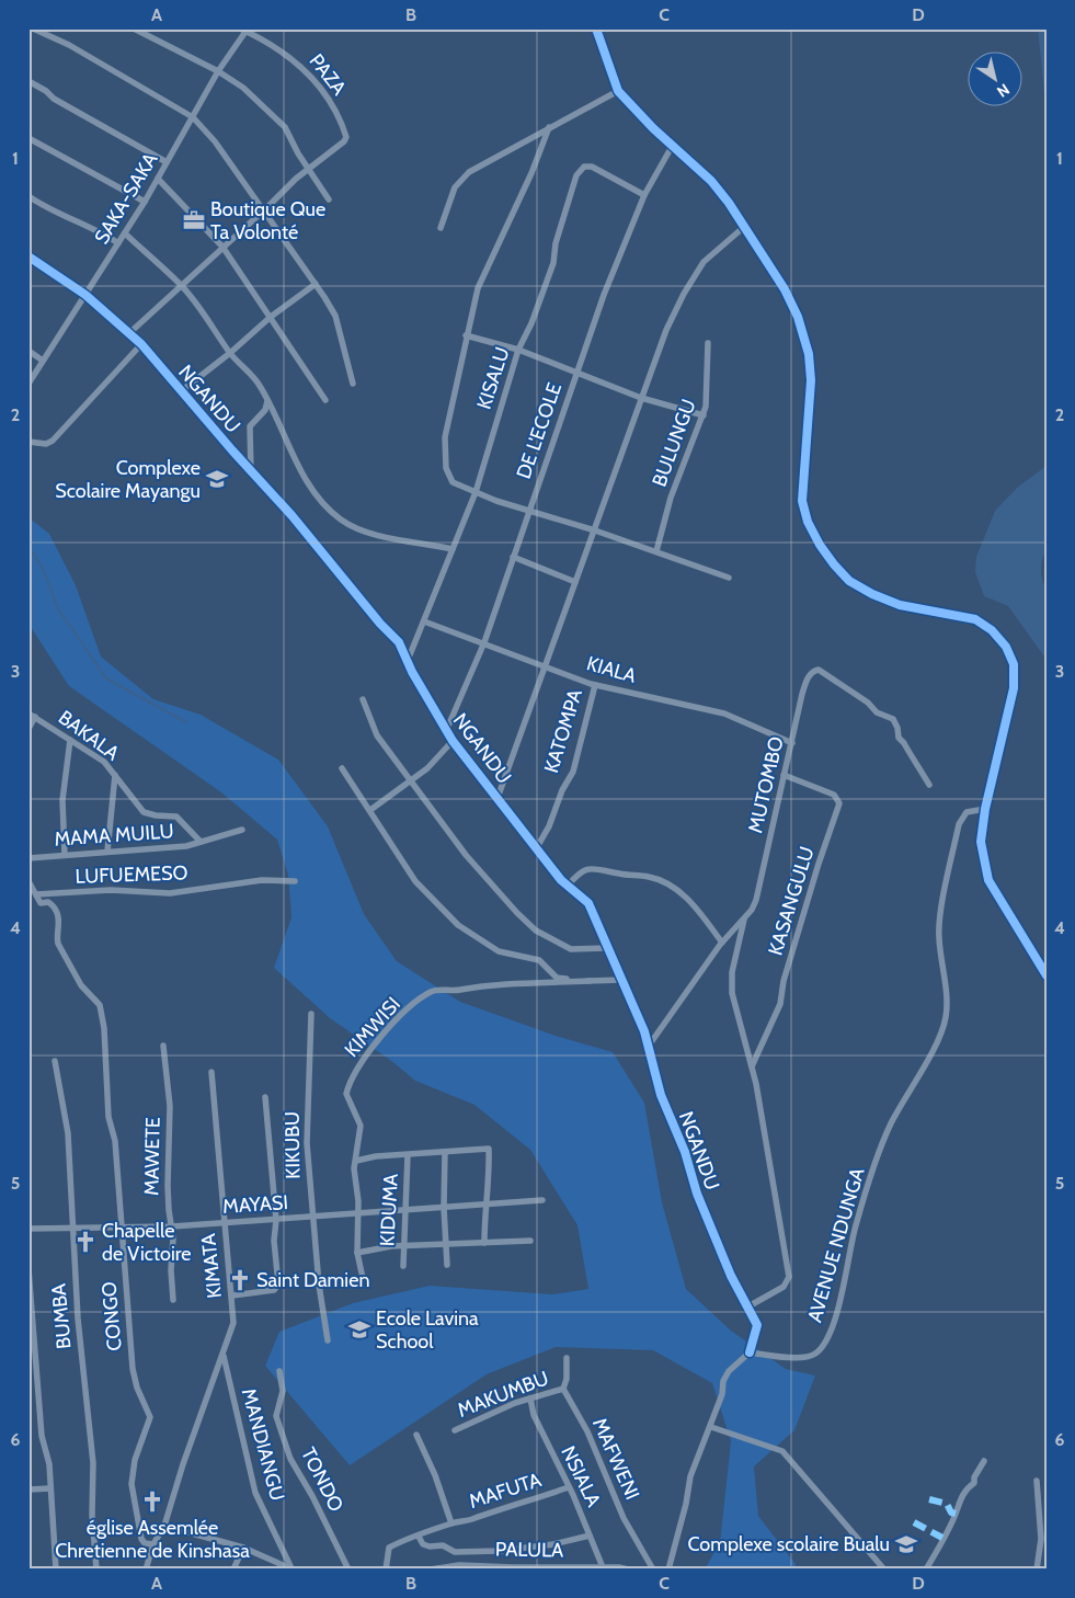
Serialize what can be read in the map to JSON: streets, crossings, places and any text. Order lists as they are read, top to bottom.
{
  "streets": {
    "street": [
      "PAZA",
      "SAKA-SAKA",
      "KISALU",
      "NGANDU",
      "DE L'ECOLE",
      "BULUNGU",
      "KIALA",
      "KATOMPA",
      "BAKALA",
      "MUTOMBO",
      "MAMA MUILU",
      "LUFUEMESO",
      "KASANGULU",
      "KIMWISI",
      "KIKUBU",
      "MAWETE",
      "MAYASI",
      "KIDUMA",
      "AVENUE NDUNGA",
      "KIMATA",
      "BUMBA",
      "CONGO",
      "MAKUMBU",
      "MANDIANGU",
      "MAFWENI",
      "NSIALA",
      "TONDO",
      "MAFUTA",
      "PALULA"
    ]
  },
  "crossings": [
    ["PAZA", "SAKA-SAKA"],
    ["SAKA-SAKA", "NGANDU"],
    ["KISALU", "NGANDU"],
    ["KISALU", "DE L'ECOLE"],
    ["KISALU", "KIALA"],
    ["NGANDU", "DE L'ECOLE"],
    ["NGANDU", "KATOMPA"],
    ["NGANDU", "MUTOMBO"],
    ["NGANDU", "AVENUE NDUNGA"],
    ["DE L'ECOLE", "KIALA"],
    ["KIALA", "KATOMPA"],
    ["KIALA", "MUTOMBO"],
    ["BAKALA", "MAMA MUILU"],
    ["MUTOMBO", "KASANGULU"],
    ["LUFUEMESO", "CONGO"],
    ["KIMWISI", "MAYASI"],
    ["KIKUBU", "MAYASI"],
    ["MAWETE", "MAYASI"],
    ["MAYASI", "KIDUMA"],
    ["MAYASI", "KIMATA"],
    ["MAYASI", "BUMBA"],
    ["MAYASI", "CONGO"],
    ["KIMATA", "CONGO"],
    ["KIMATA", "MANDIANGU"],
    ["MAKUMBU", "MAFWENI"],
    ["MAKUMBU", "NSIALA"],
    ["NSIALA", "MAFUTA"],
    ["NSIALA", "PALULA"]
  ],
  "places": {
    "office": ["Boutique Que Ta Volonté"],
    "school or university": ["Complexe Scolaire Mayangu", "Ecole Lavina School", "Complexe scolaire Bualu"],
    "church": ["Chapelle de Victoire", "Saint Damien", "église Assemlée Chretienne de Kinshasa"]
  },
  "north": "bottom right",
  "grid": {
    "columns": [
      "A",
      "B",
      "C",
      "D"
    ],
    "rows": [
      "1",
      "2",
      "3",
      "4",
      "5",
      "6"
    ]
  }
}
